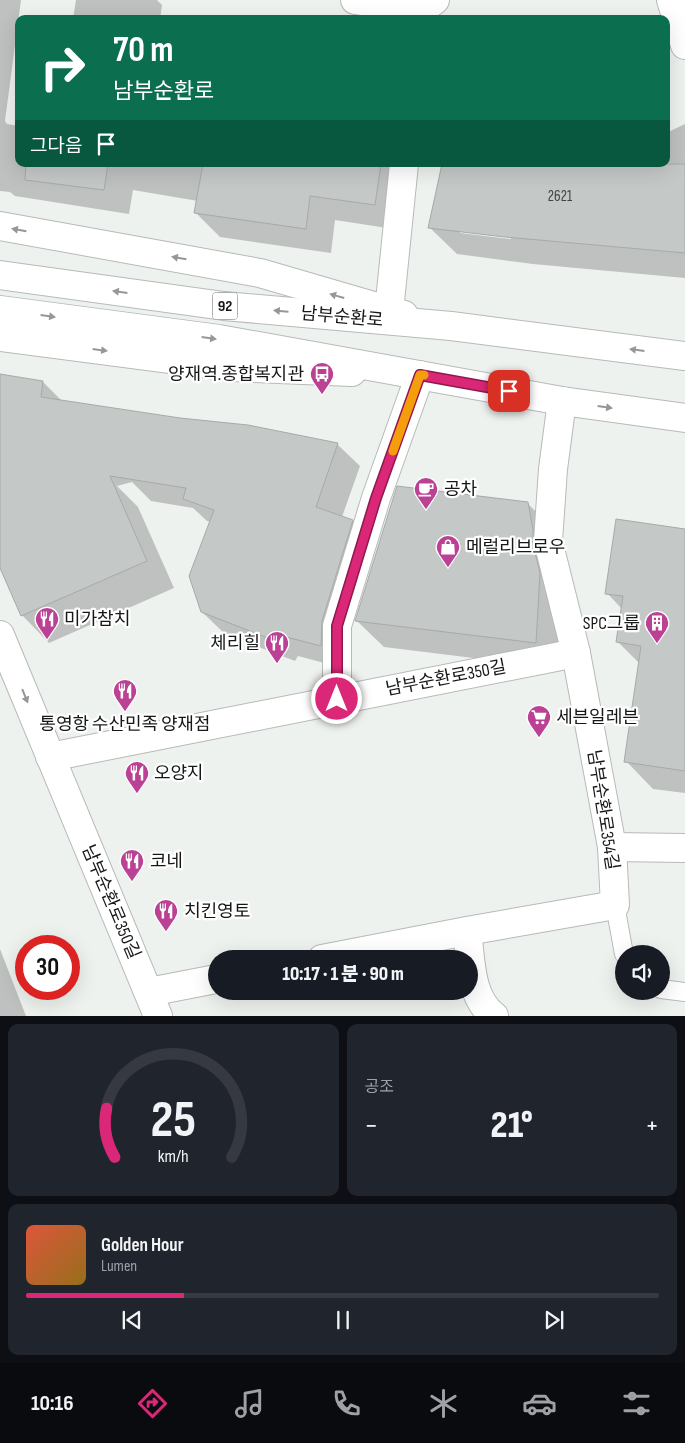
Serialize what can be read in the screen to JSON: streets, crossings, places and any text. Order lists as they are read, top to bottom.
{
  "streets": {
    "street": [
      "92",
      "남부순환로",
      "남부순환로350길",
      "남부순환로354길"
    ]
  },
  "crossings": [
    ["92", "남부순환로354길"],
    ["남부순환로350길", "남부순환로354길"]
  ],
  "places": {
    "bus stop": ["양재역.종합복지관"],
    "cafe": ["공차"],
    "shop": ["메럴리브로우"],
    "restaurant": [
      "미가참치",
      "체리힐",
      "통영항 수산민족 양재점",
      "오양지",
      "코네",
      "치킨영토"
    ],
    "building": ["SPC그룹"],
    "supermarket": ["세븐일레븐"]
  },
  "house_numbers": ["2621"],
  "page": {
    "turn": ["70 m", "남부순환로"],
    "then": "그다음",
    "limit": "30",
    "trip": "10:17 · 1 분 · 90 m",
    "tile": "공조",
    "heat": ["−", "21°", "+"],
    "song": ["Golden Hour", "Lumen"],
    "tabs": "10:16",
    "gauge": ["25", "km/h"]
  }
}
